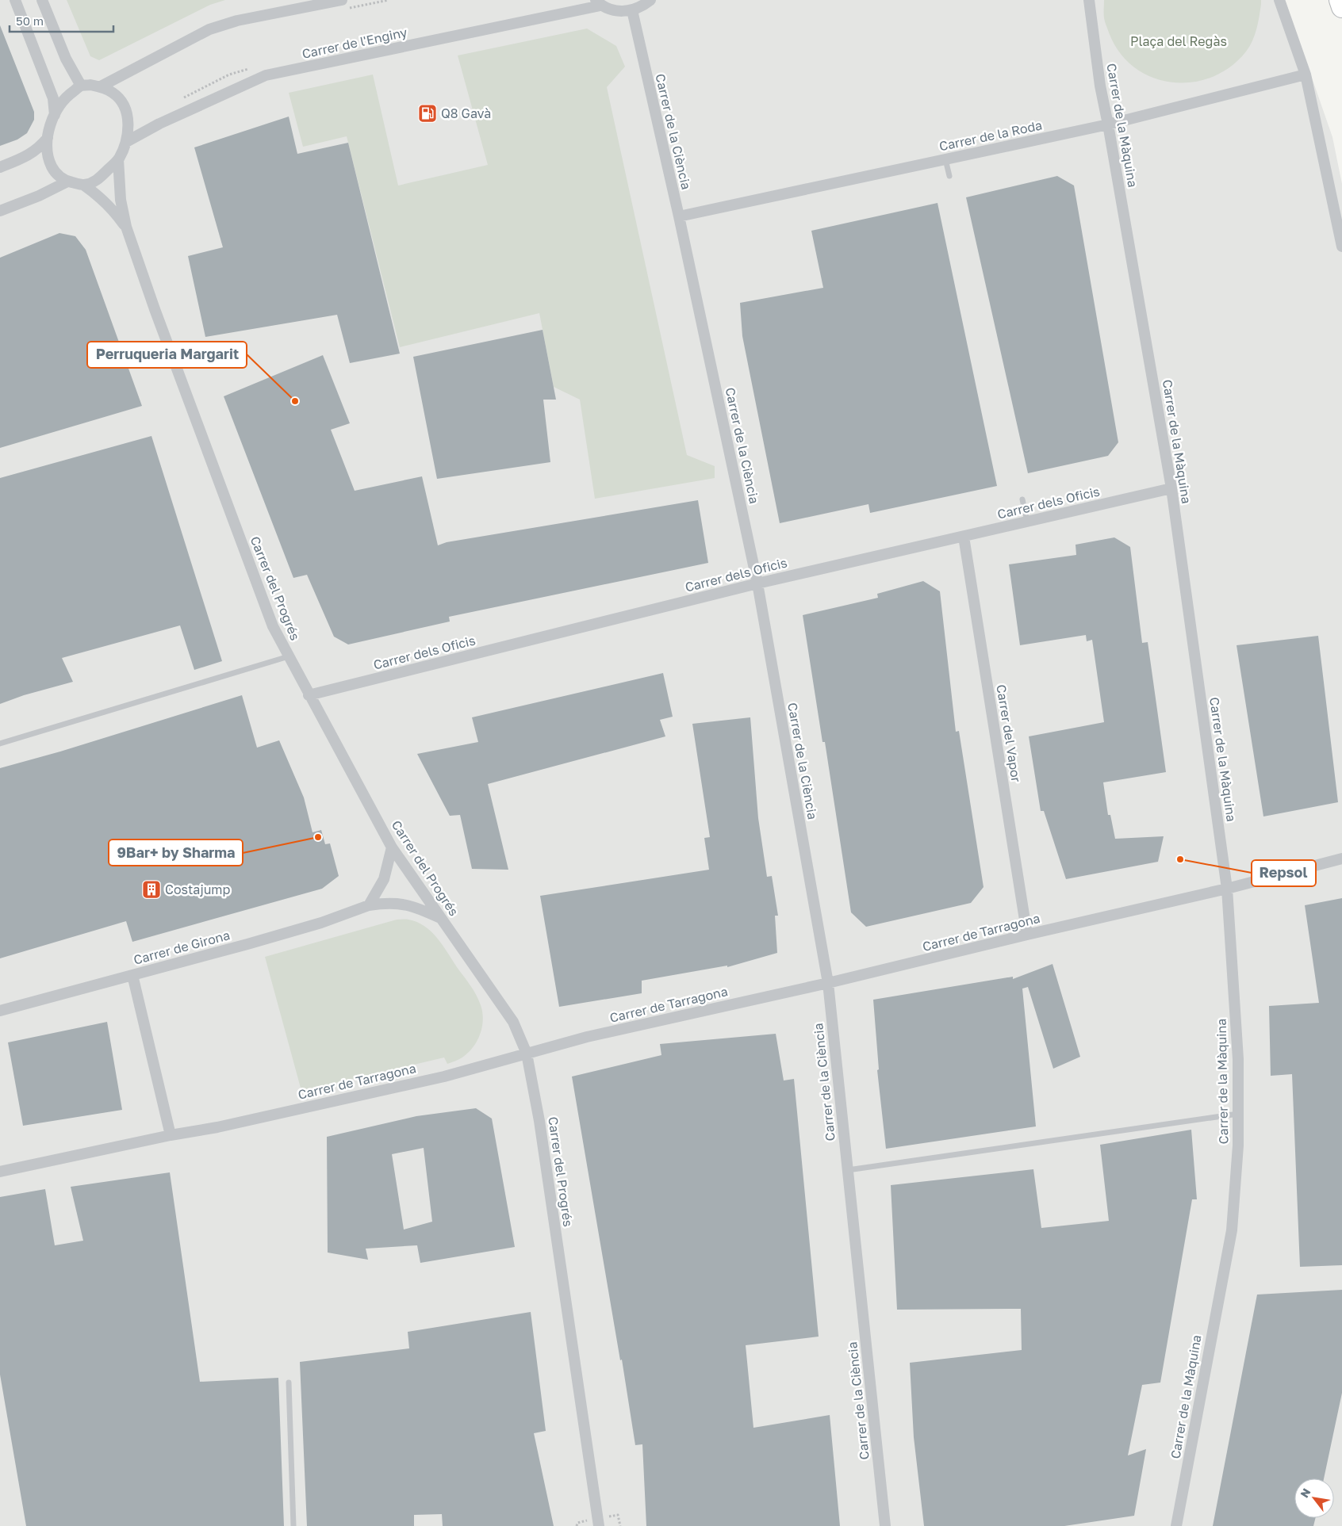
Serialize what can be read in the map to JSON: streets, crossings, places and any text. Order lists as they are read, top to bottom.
{
  "streets": {
    "street": [
      "Carrer de l'Enginy",
      "Carrer de la Màquina",
      "Carrer de la Ciència",
      "Carrer de la Roda",
      "Carrer dels Oficis",
      "Carrer del Progrés",
      "Carrer del Vapor",
      "Carrer de Tarragona",
      "Carrer de Girona"
    ]
  },
  "crossings": [
    ["Carrer de l'Enginy", "Carrer del Progrés"],
    ["Carrer de la Màquina", "Carrer de la Roda"],
    ["Carrer de la Màquina", "Carrer dels Oficis"],
    ["Carrer de la Màquina", "Carrer de Tarragona"],
    ["Carrer de la Ciència", "Carrer de la Roda"],
    ["Carrer de la Ciència", "Carrer dels Oficis"],
    ["Carrer de la Ciència", "Carrer de Tarragona"],
    ["Carrer dels Oficis", "Carrer del Progrés"],
    ["Carrer dels Oficis", "Carrer del Vapor"],
    ["Carrer del Progrés", "Carrer de Tarragona"],
    ["Carrer del Progrés", "Carrer de Girona"],
    ["Carrer del Vapor", "Carrer de Tarragona"]
  ],
  "parks": ["Plaça del Regàs"],
  "places": {
    "fuel station": ["Q8 Gavà"],
    "other": ["Perruqueria Margarit", "9Bar+ by Sharma", "Repsol"],
    "building": ["Costajump"]
  },
  "scale_bar": "50 m",
  "north": "top left"
}
